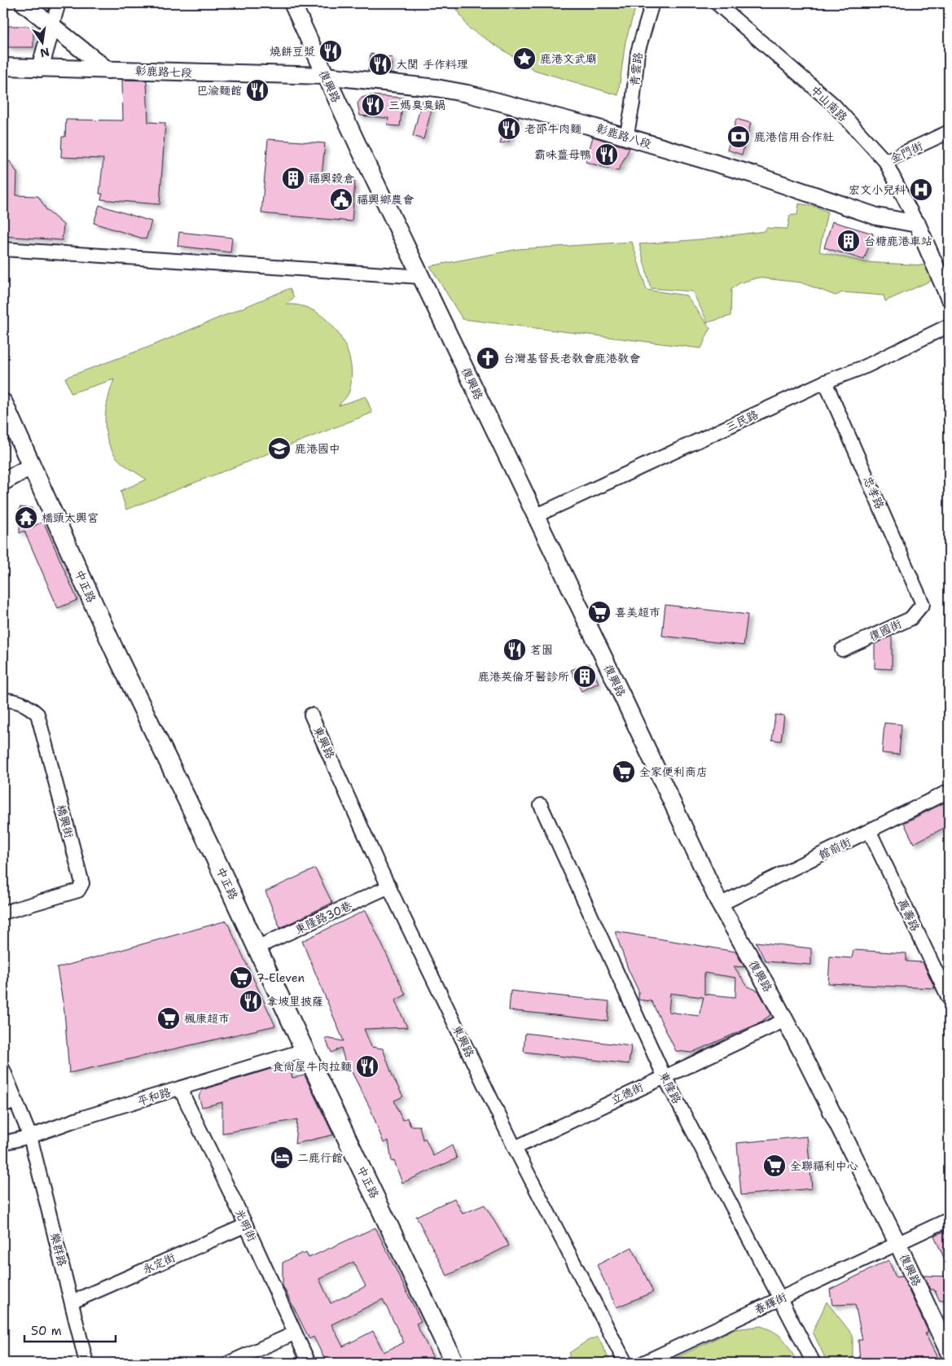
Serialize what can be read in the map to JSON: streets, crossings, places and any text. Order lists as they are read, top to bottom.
{
  "streets": {
    "main road": ["中正路"],
    "street": [
      "青雲路",
      "彰鹿路七段",
      "復興路",
      "中山南路",
      "彰鹿路八段",
      "金門街",
      "三民路",
      "忠孝路",
      "復國街",
      "東興路",
      "橋興街",
      "館前街",
      "萬壽路",
      "東隆路30巷",
      "東隆路",
      "立德街",
      "平和路",
      "光明街",
      "樂群路",
      "永定街",
      "春輝街"
    ]
  },
  "crossings": [
    ["青雲路", "彰鹿路八段"],
    ["彰鹿路七段", "復興路"],
    ["彰鹿路七段", "彰鹿路八段"],
    ["復興路", "彰鹿路八段"],
    ["復興路", "三民路"],
    ["復興路", "館前街"],
    ["復興路", "立德街"],
    ["復興路", "春輝街"],
    ["中山南路", "彰鹿路八段"],
    ["中山南路", "金門街"],
    ["三民路", "忠孝路"],
    ["忠孝路", "復國街"],
    ["中正路", "東隆路30巷"],
    ["中正路", "平和路"],
    ["東興路", "東隆路30巷"],
    ["東興路", "立德街"],
    ["館前街", "萬壽路"],
    ["東隆路", "立德街"],
    ["東隆路", "春輝街"],
    ["平和路", "光明街"],
    ["平和路", "樂群路"],
    ["光明街", "永定街"],
    ["樂群路", "永定街"]
  ],
  "places": {
    "restaurant": [
      "燒餅豆漿",
      "大関 手作料理",
      "巴渝麵館",
      "三媽臭臭鍋",
      "老邵牛肉麵",
      "霸味薑母鴨",
      "茗園",
      "拿坡里披薩",
      "食尚屋牛肉拉麵"
    ],
    "place": ["鹿港文武廟"],
    "bank": ["鹿港信用合作社"],
    "building": ["福興穀倉", "台糖鹿港車站", "鹿港英倫牙醫診所"],
    "hospital": ["宏文小兒科"],
    "public building": ["福興鄉農會"],
    "church": ["台灣基督長老教會鹿港教會"],
    "school or university": ["鹿港國中"],
    "temple": ["橋頭太興宮"],
    "supermarket": [
      "喜美超市",
      "全家便利商店",
      "7-Eleven",
      "楓康超市",
      "全聯福利中心"
    ],
    "hotel": ["二鹿行館"]
  },
  "scale_bar": "50 m",
  "north": "bottom"
}
